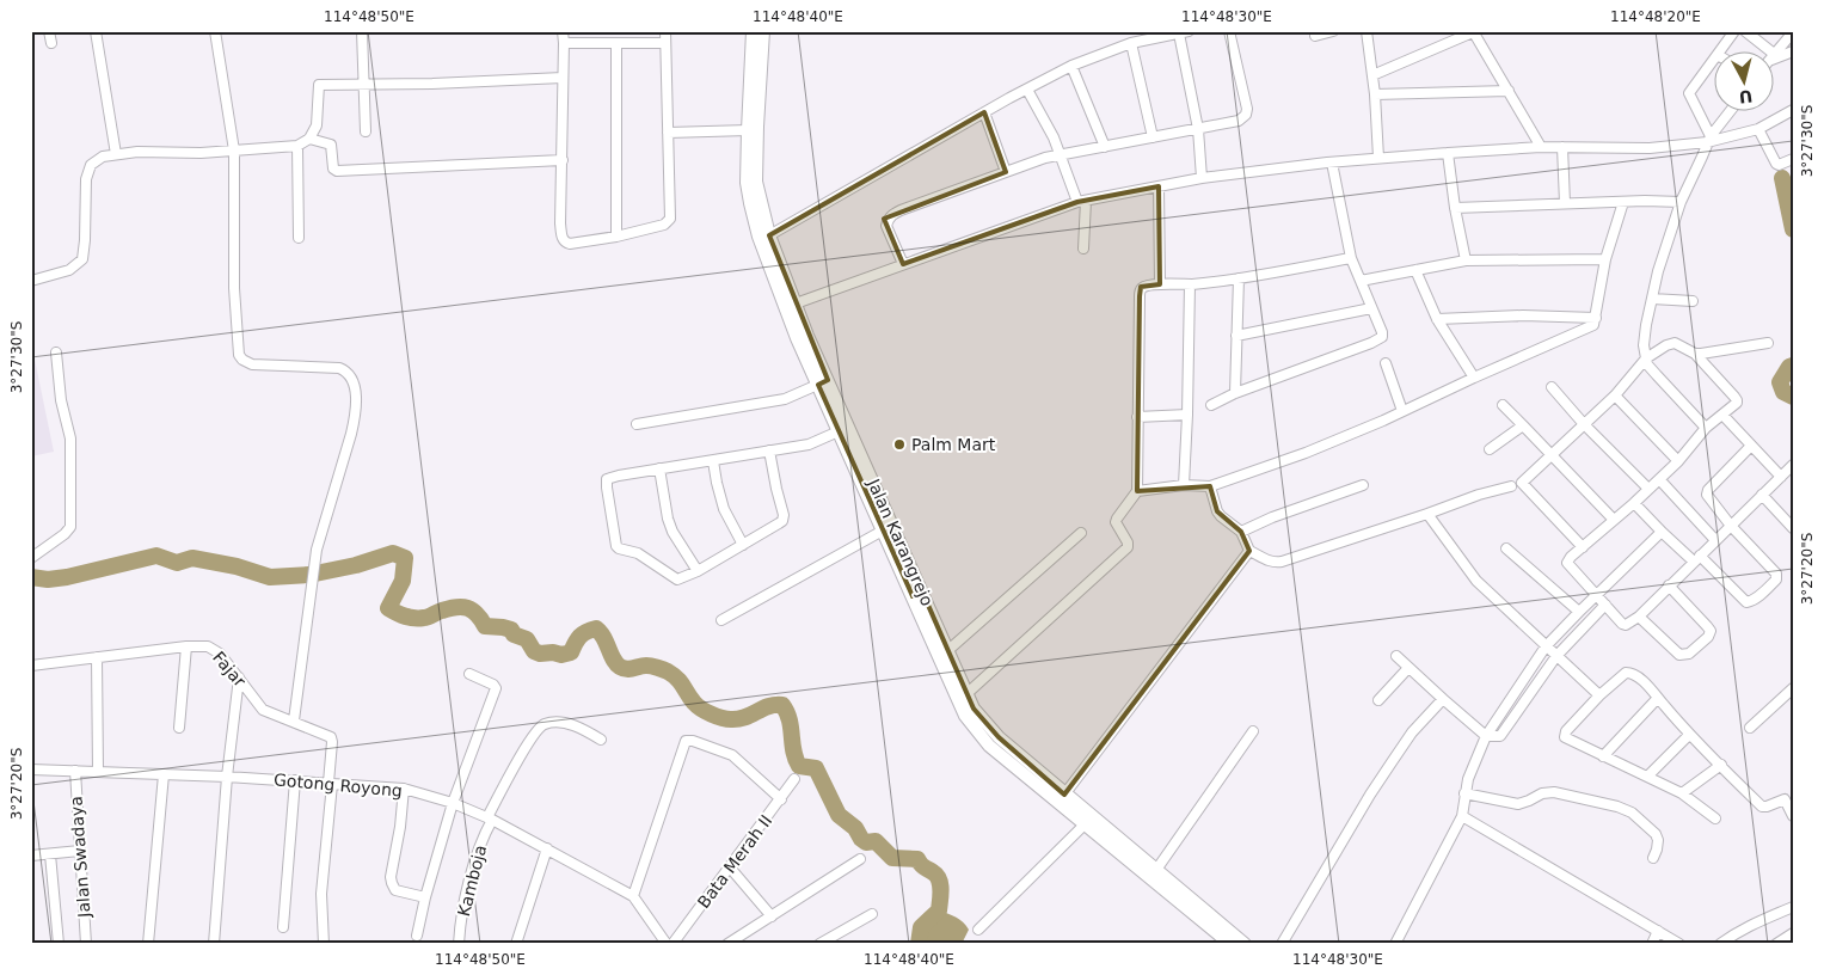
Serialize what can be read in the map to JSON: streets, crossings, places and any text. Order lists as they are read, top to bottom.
{
  "streets": {
    "main road": ["Jalan Karangrejo"],
    "street": [
      "Fajar",
      "Gotong Royong",
      "Jalan Swadaya",
      "Bata Merah II",
      "Kamboja"
    ]
  },
  "crossings": [
    ["Fajar", "Gotong Royong"],
    ["Gotong Royong", "Jalan Swadaya"],
    ["Gotong Royong", "Kamboja"]
  ],
  "places": ["Palm Mart"],
  "north": "bottom",
  "coordinates": [
    "114°48'50\"E",
    "114°48'40\"E",
    "114°48'30\"E",
    "114°48'20\"E",
    "3°27'30\"S",
    "3°27'20\"S"
  ]
}
